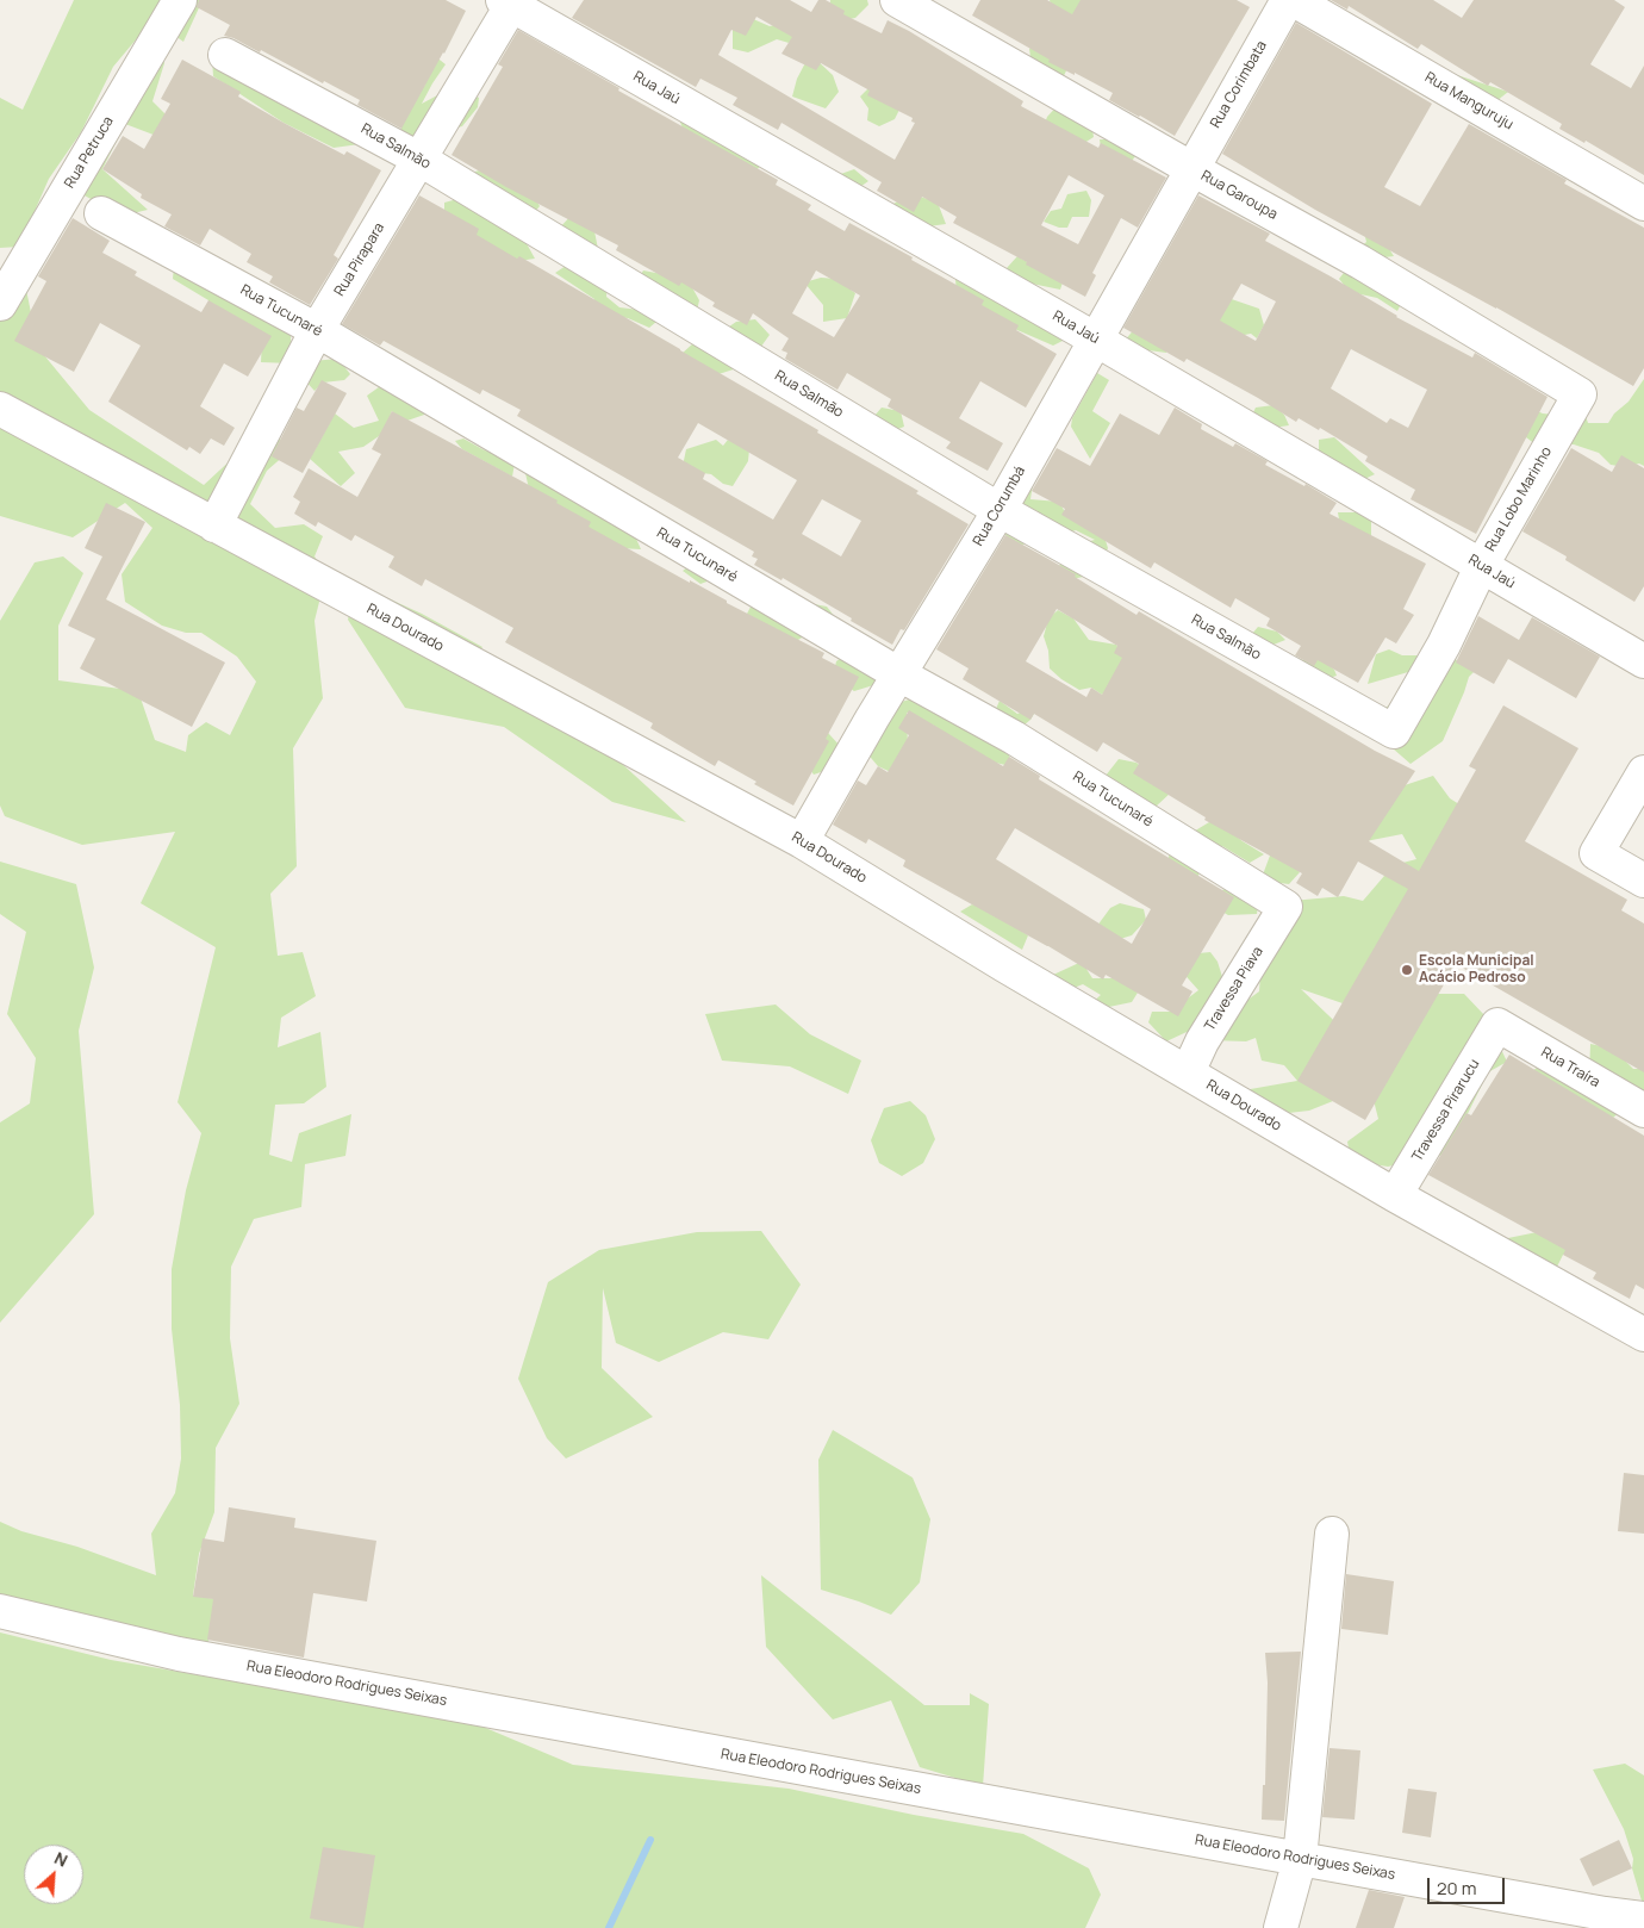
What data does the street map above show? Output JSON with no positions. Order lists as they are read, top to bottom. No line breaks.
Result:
{"streets":{"street":["Rua Corimbata","Rua Jaú","Rua Manguruju","Rua Salmão","Rua Petruca","Rua Garoupa","Rua Pirapara","Rua Tucunaré","Rua Lobo Marinho","Rua Corumbá","Rua Dourado","Travessa Piava","Rua Traíra","Travessa Pirarucu","Rua Eleodoro Rodrigues Seixas"]},"crossings":[["Rua Corimbata","Rua Garoupa"],["Rua Corimbata","Rua Corumbá"],["Rua Jaú","Rua Pirapara"],["Rua Jaú","Rua Lobo Marinho"],["Rua Jaú","Rua Corumbá"],["Rua Salmão","Rua Pirapara"],["Rua Salmão","Rua Lobo Marinho"],["Rua Salmão","Rua Corumbá"],["Rua Garoupa","Rua Lobo Marinho"],["Rua Garoupa","Rua Corumbá"],["Rua Pirapara","Rua Tucunaré"],["Rua Pirapara","Rua Dourado"],["Rua Tucunaré","Rua Corumbá"],["Rua Tucunaré","Travessa Piava"],["Rua Corumbá","Rua Dourado"],["Rua Dourado","Travessa Piava"],["Rua Dourado","Travessa Pirarucu"],["Rua Traíra","Travessa Pirarucu"]],"places":["Escola Municipal Acácio Pedroso"],"scale_bar":"20 m","north":"top right"}
